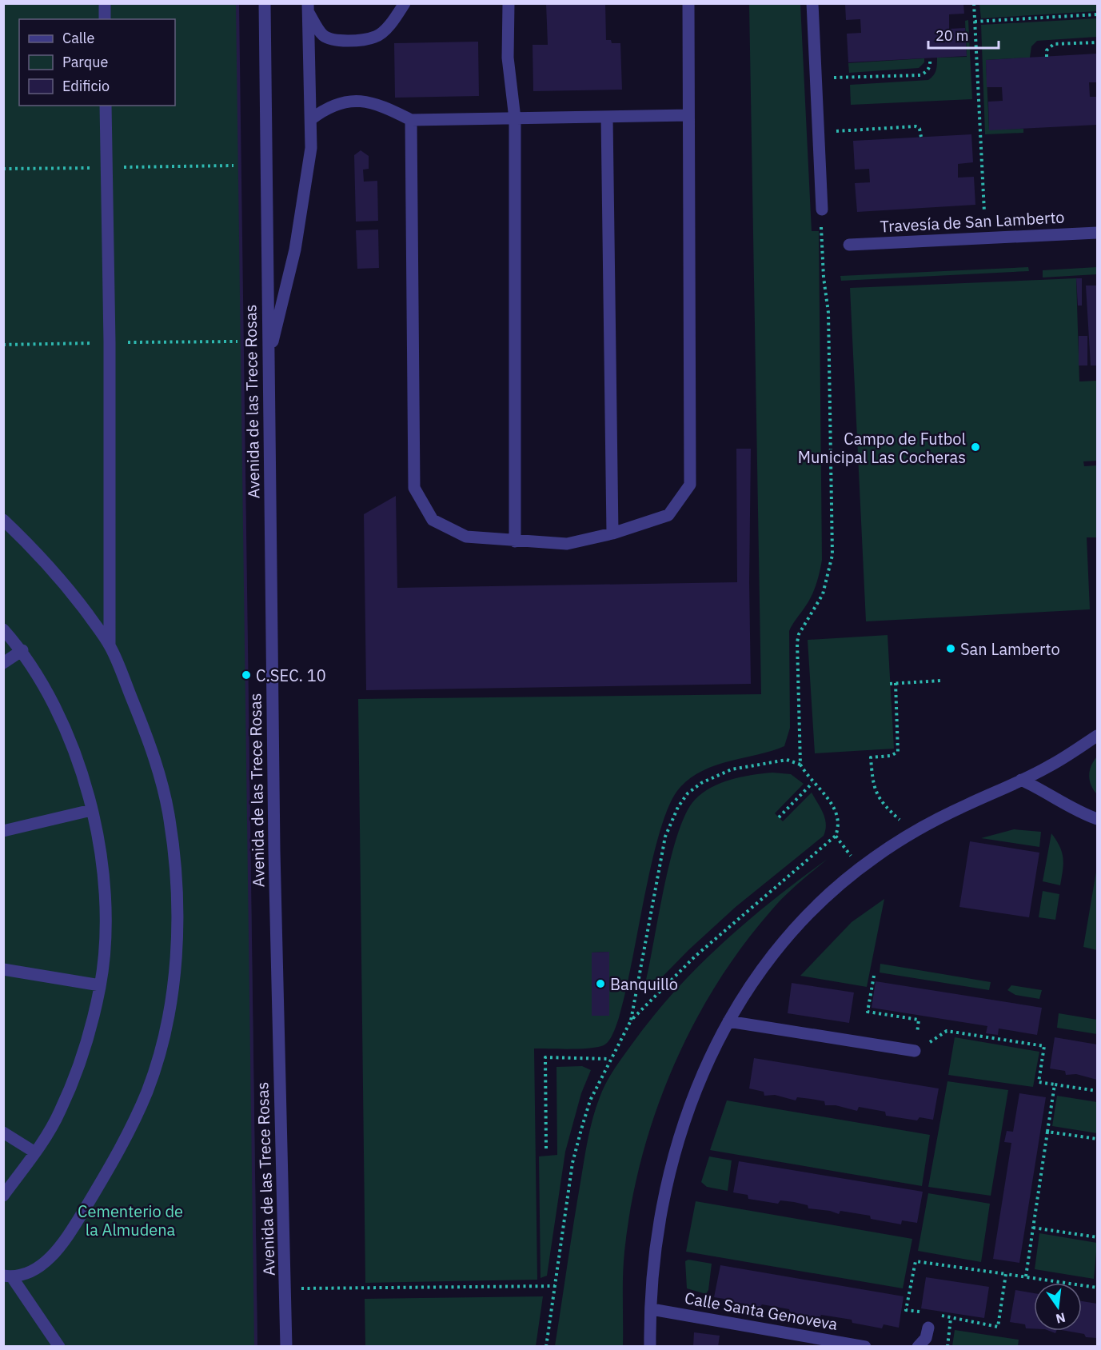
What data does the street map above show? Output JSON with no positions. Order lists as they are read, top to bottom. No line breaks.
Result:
{"streets":{"street":["Travesía de San Lamberto","Avenida de las Trece Rosas","Calle Santa Genoveva"]},"parks":["Cementerio de la Almudena"],"places":["Campo de Futbol Municipal Las Cocheras","San Lamberto","C.SEC. 10","Banquillo"],"legend":["Calle","Parque","Edificio"],"scale_bar":"20 m","north":"bottom"}
